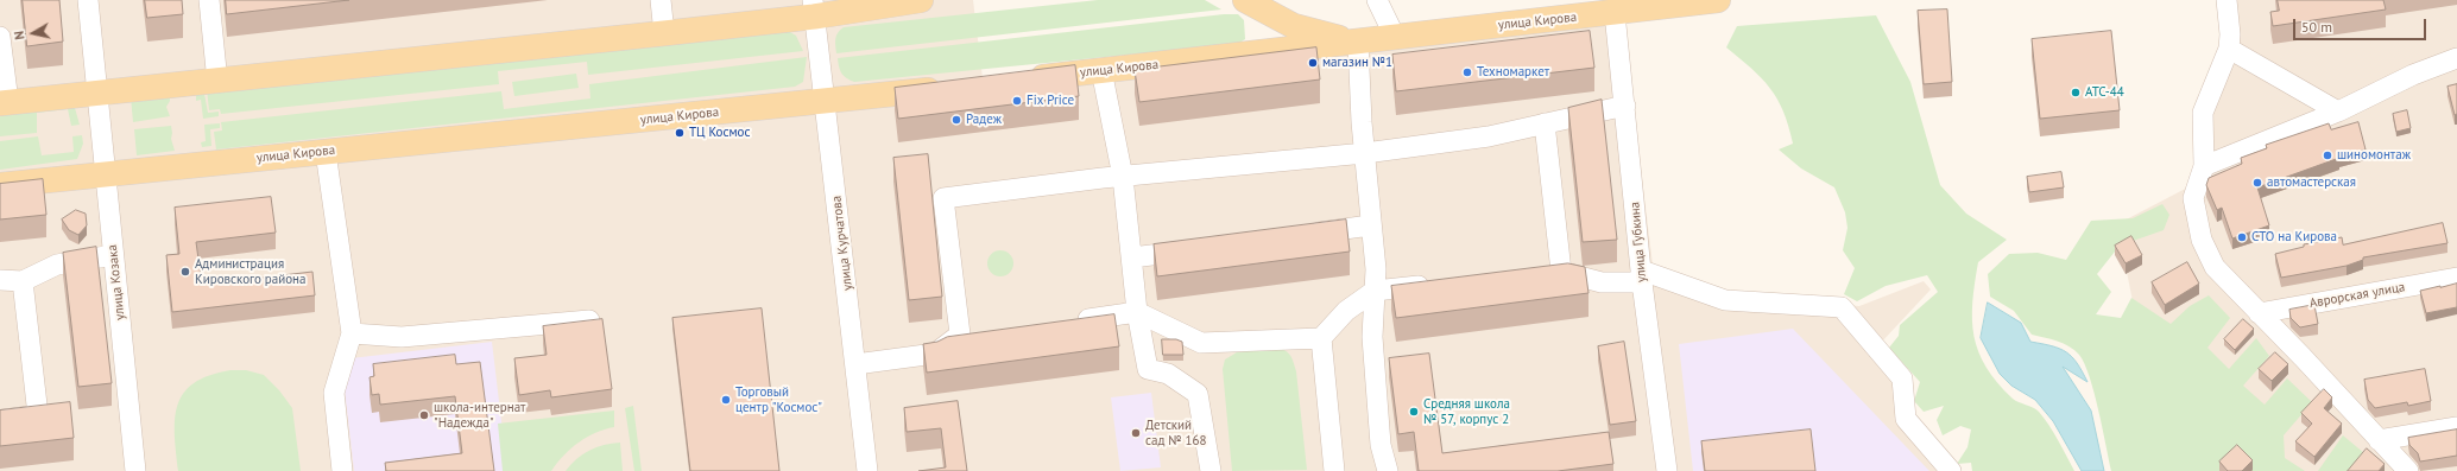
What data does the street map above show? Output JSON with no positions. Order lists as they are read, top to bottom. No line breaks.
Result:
{"streets":{"main road":["улица Кирова"],"street":["улица Губкина","улица Курчатова","улица Козака","Аврорская улица"]},"crossings":[["улица Кирова","улица Губкина"],["улица Кирова","улица Курчатова"],["улица Кирова","улица Козака"]],"places":["магазин №1","Техномаркет","АТС-44","Fix Price","Радеж","ТЦ Космос","шиномонтаж","автомастерская","СТО на Кирова","Администрация Кировского района","Торговый центр \"Космос\"","Средняя школа № 57, корпус 2","школа-интернат \"Надежда\"","Детский сад № 168"],"scale_bar":"50 m","north":"left"}
